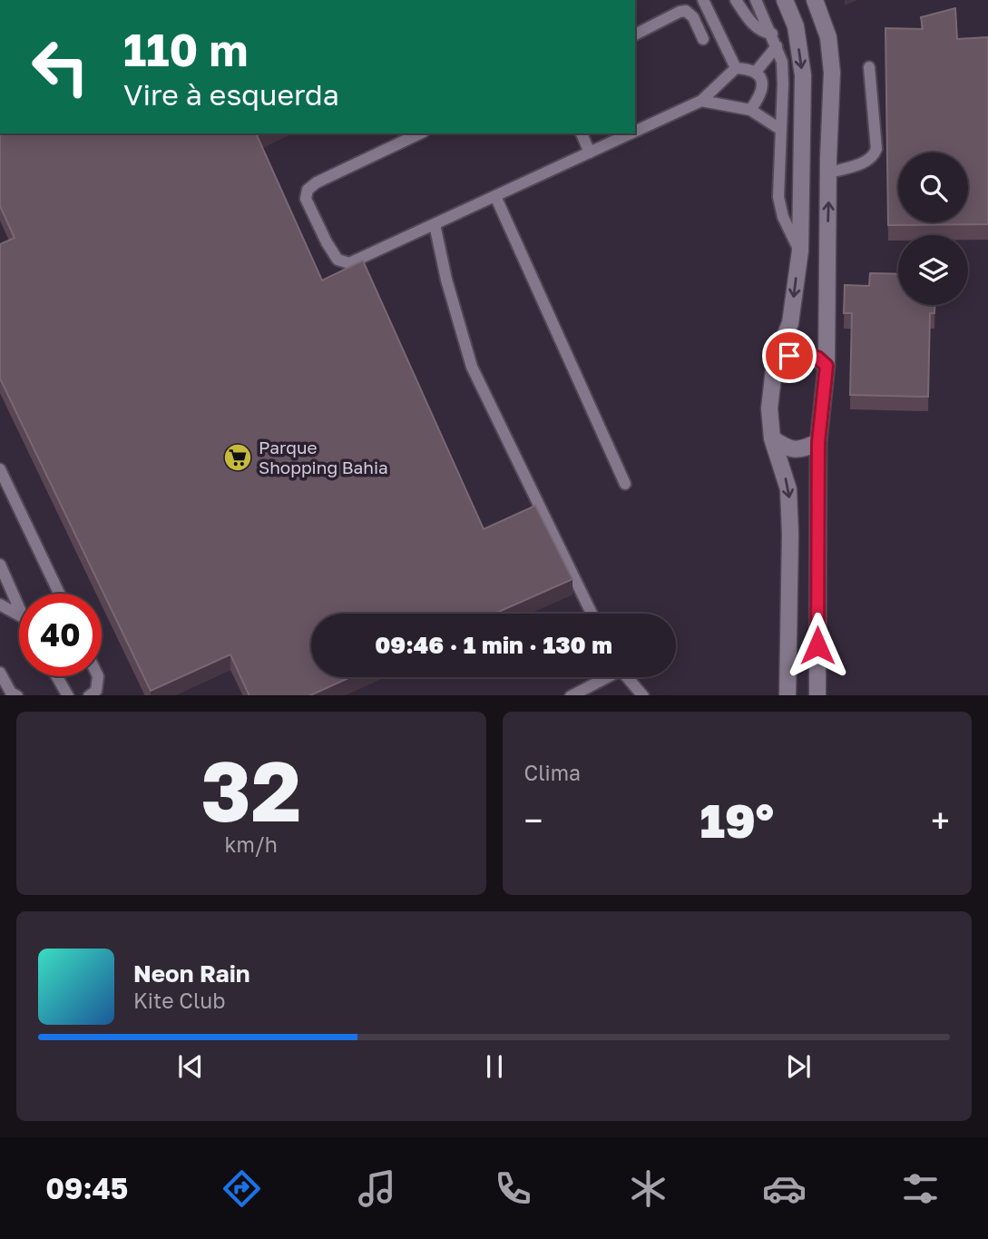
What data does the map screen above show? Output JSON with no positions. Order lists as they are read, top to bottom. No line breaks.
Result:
{"places":{"supermarket":["Parque Shopping Bahia"]},"page":{"turn":["110 m","Vire à esquerda"],"limit":"40","trip":"09:46 · 1 min · 130 m","tile":[["32","km/h"],"Clima"],"heat":["−","19°","+"],"song":["Neon Rain","Kite Club"],"tabs":"09:45"}}
